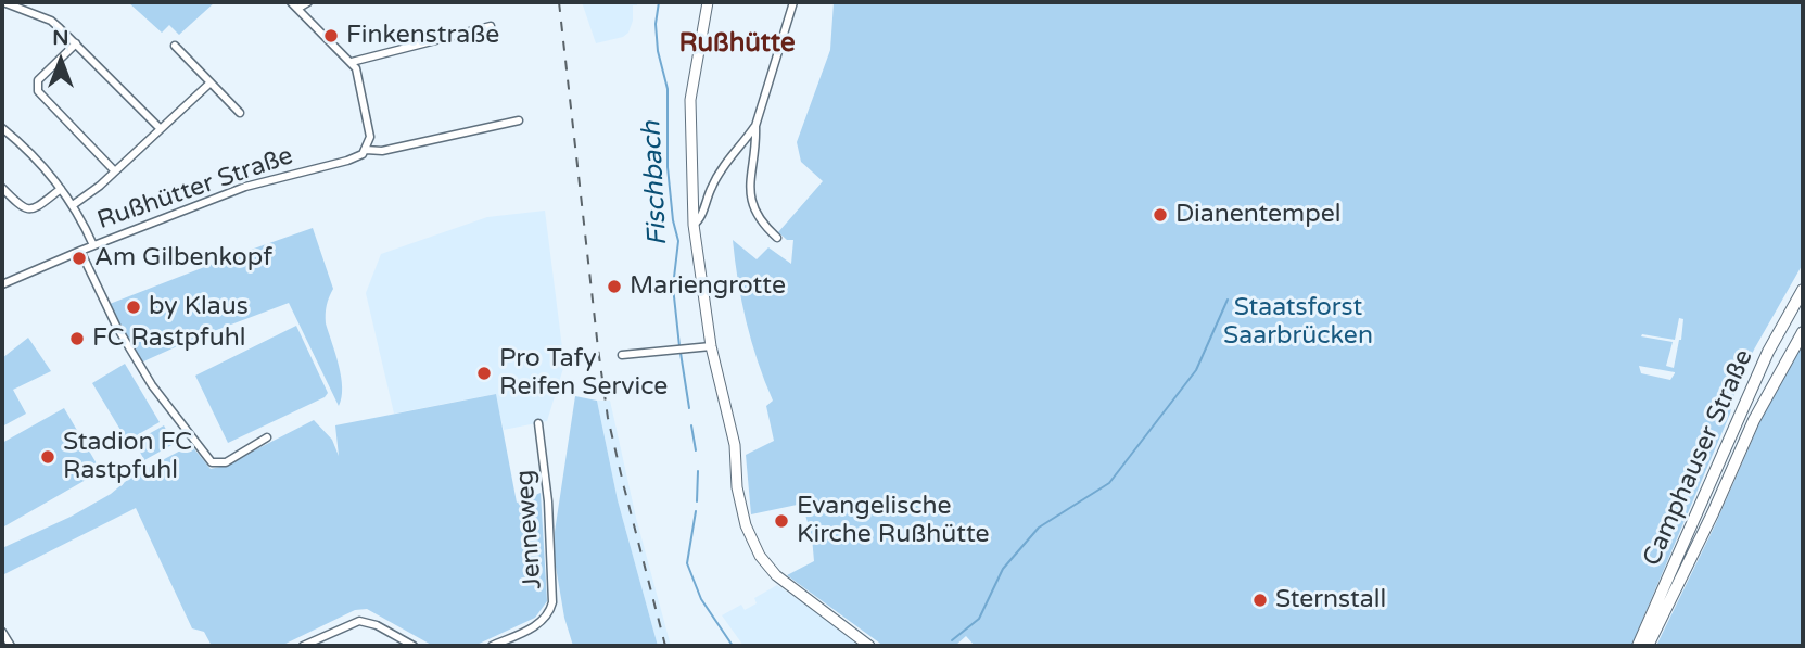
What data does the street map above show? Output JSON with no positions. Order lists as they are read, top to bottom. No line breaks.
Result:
{"streets":{"main road":["Camphauser Straße"],"street":["Rußhütter Straße","Jenneweg"]},"districts":["Rußhütte"],"water":["Fischbach"],"parks":["Staatsforst Saarbrücken"],"places":["Finkenstraße","Dianentempel","Am Gilbenkopf","Mariengrotte","by Klaus","FC Rastpfuhl","Pro Tafy Reifen Service","Stadion FC Rastpfuhl","Evangelische Kirche Rußhütte","Sternstall"],"north":"top"}
